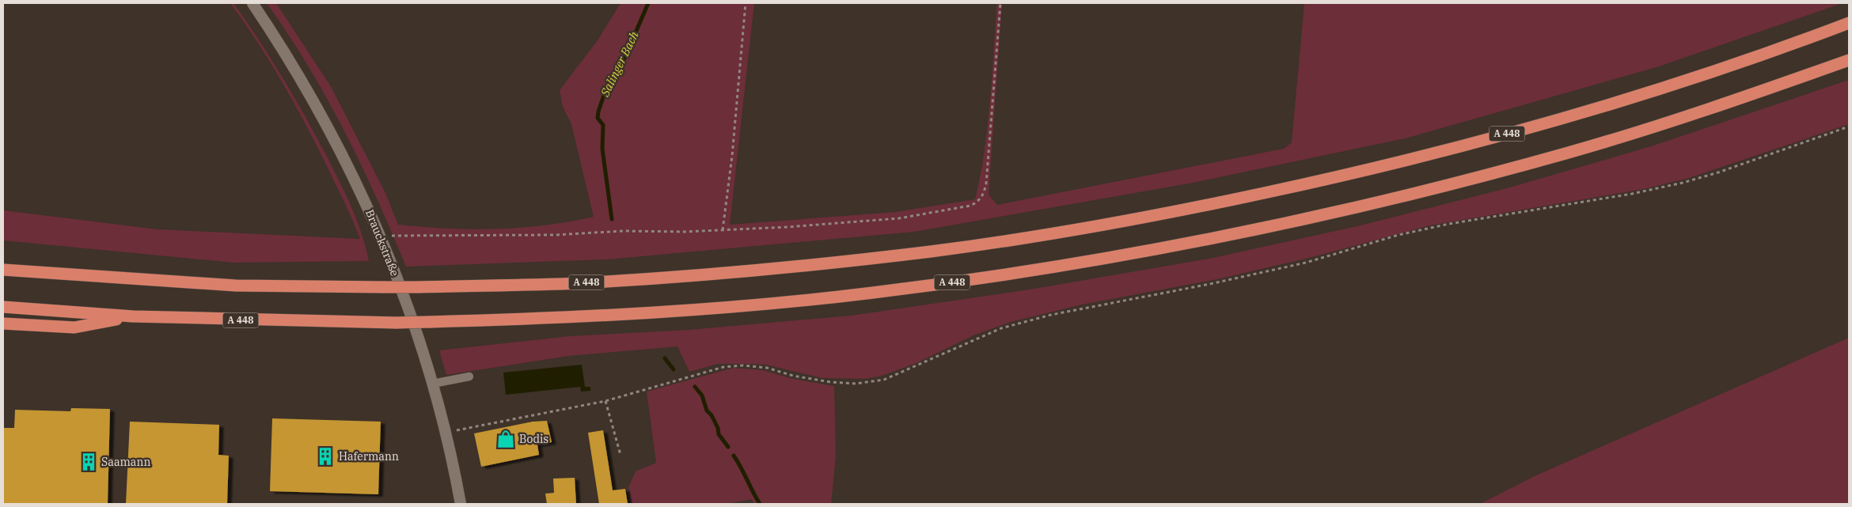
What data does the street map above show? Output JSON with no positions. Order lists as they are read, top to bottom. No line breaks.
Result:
{"streets":{"highway":["A 448"],"street":["Brauckstraße"]},"water":["Salinger Bach"],"places":{"shop":["Bodis"],"building":["Hafermann","Saamann"]}}
